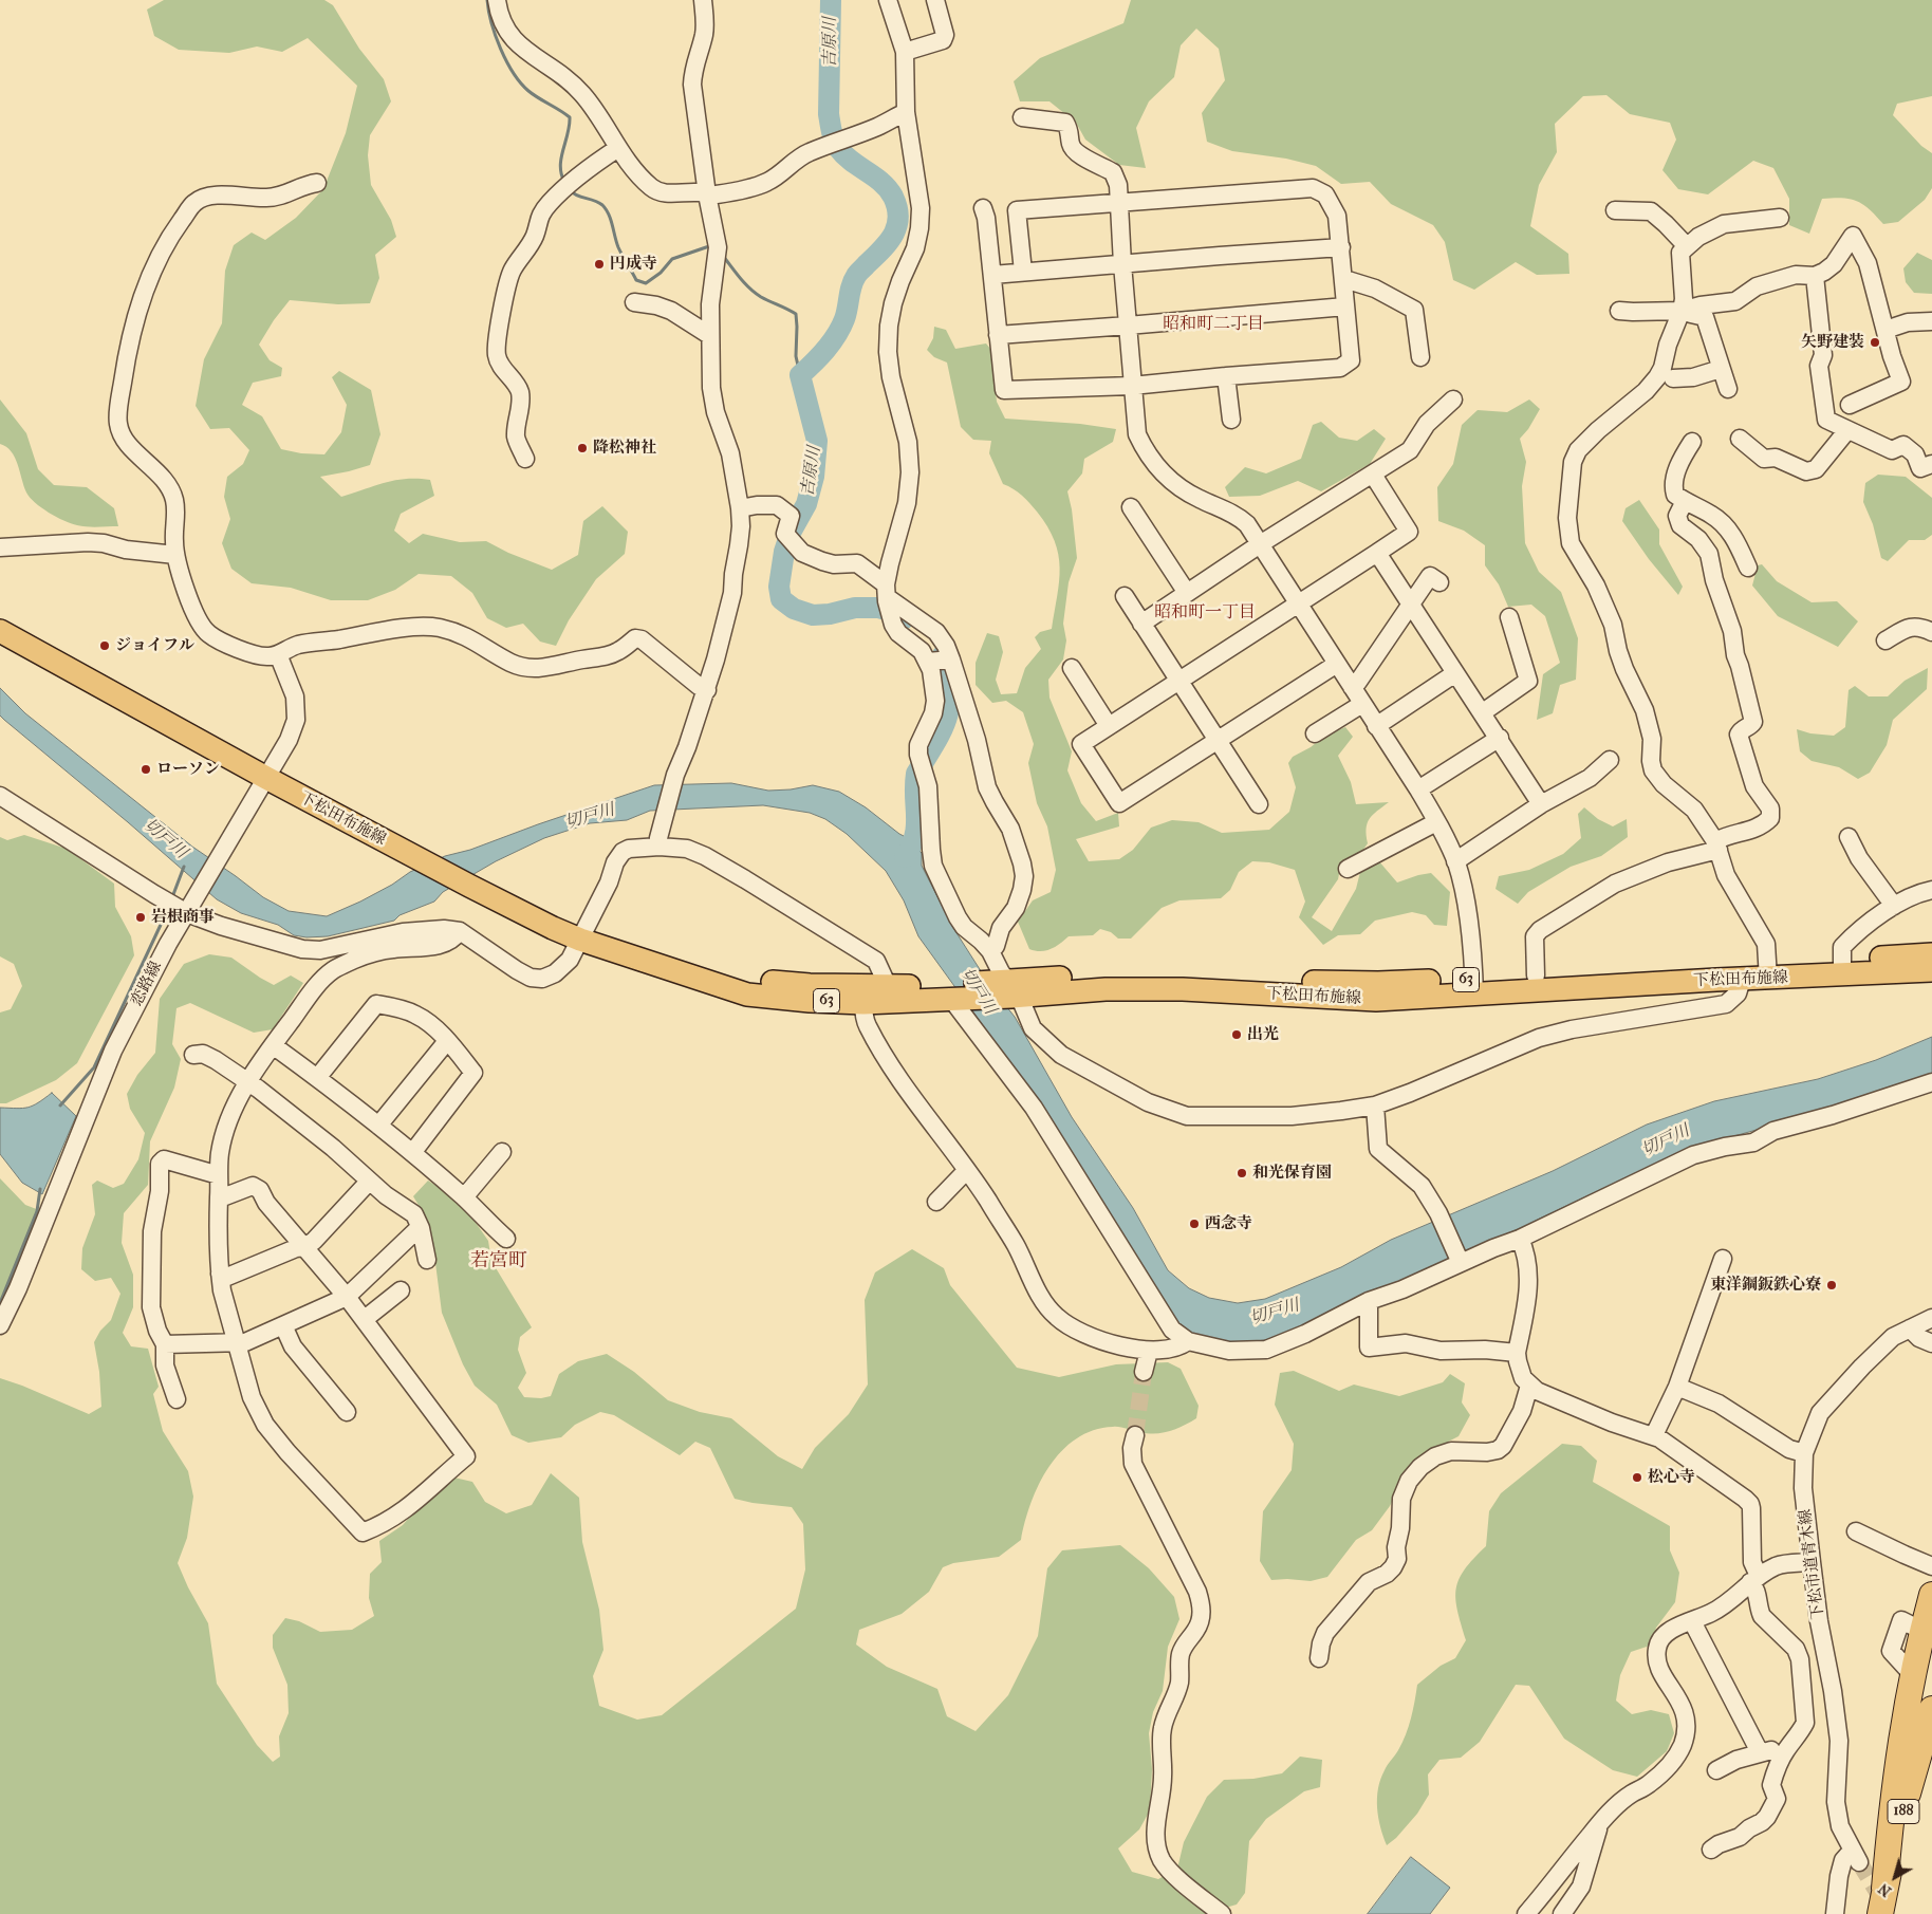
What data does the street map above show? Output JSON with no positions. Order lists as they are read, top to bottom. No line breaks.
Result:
{"streets":{"highway":["188"],"main road":["下松田布施線","63"],"street":["恋路線","下松市道青木線"]},"crossings":[["下松田布施線","恋路線"]],"districts":["昭和町二丁目","昭和町一丁目","若宮町"],"water":["吉原川","切戸川"],"places":["円成寺","矢野建装","降松神社","ジョイフル","ローソン","岩根商事","出光","和光保育園","西念寺","東洋鋼鈑鉄心寮","松心寺"],"north":"bottom left"}
